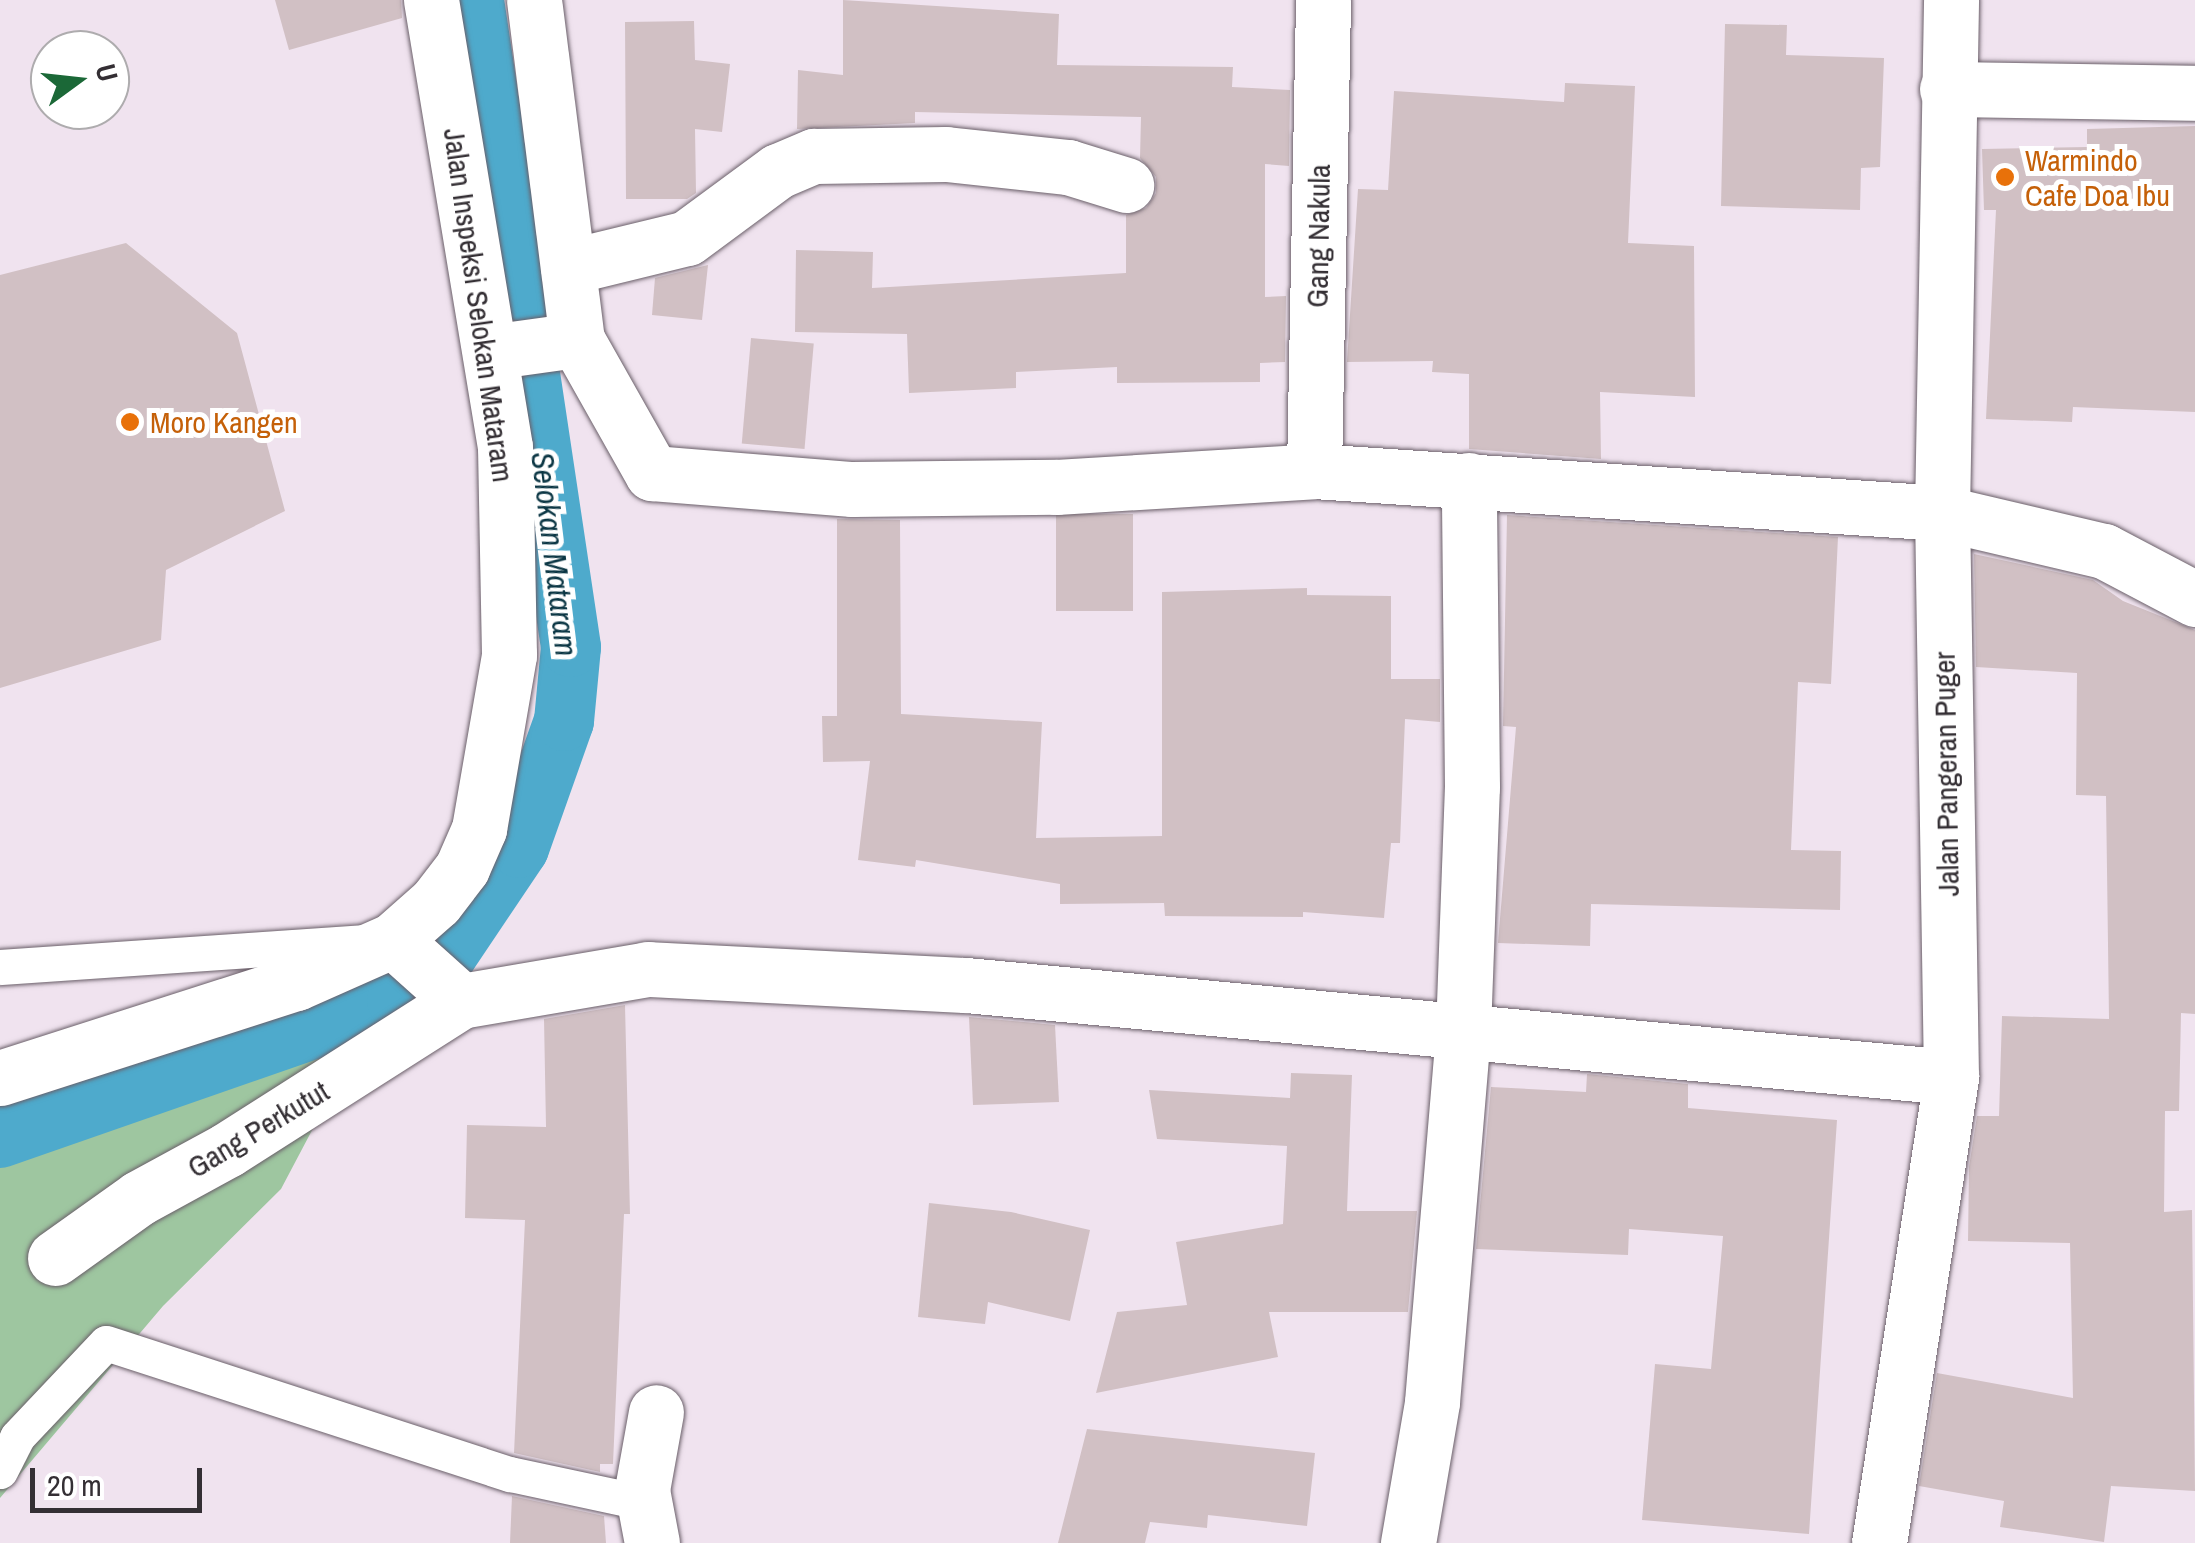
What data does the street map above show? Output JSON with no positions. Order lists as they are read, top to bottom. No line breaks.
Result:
{"streets":{"street":["Gang Nakula","Jalan Inspeksi Selokan Mataram","Jalan Pangeran Puger","Gang Perkutut"]},"crossings":[["Jalan Inspeksi Selokan Mataram","Gang Perkutut"]],"water":["Selokan Mataram"],"places":["Warmindo Cafe Doa Ibu","Moro Kangen"],"scale_bar":"20 m","north":"right"}
